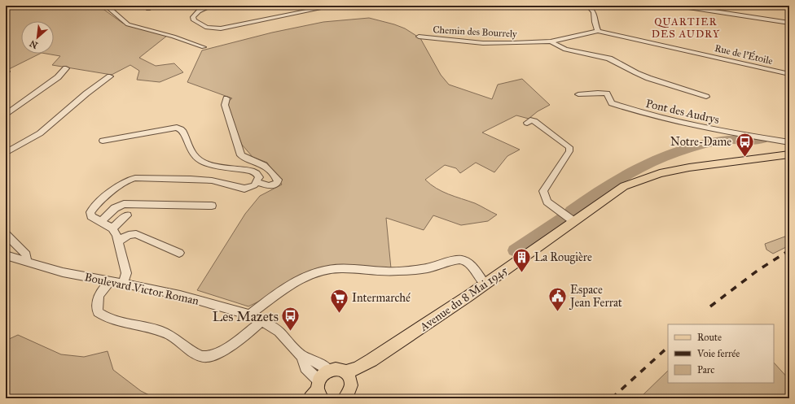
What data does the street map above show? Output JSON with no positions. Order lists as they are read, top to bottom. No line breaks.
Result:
{"streets":{"main road":["Avenue du 8 Mai 1945"],"street":["Chemin des Bourrely","Rue de l'Étoile","Pont des Audrys","Boulevard Victor Roman"]},"crossings":[["Chemin des Bourrely","Rue de l'Étoile"]],"districts":["QUARTIER DES AUDRY"],"places":{"bus stop":["Notre-Dame","Les Mazets"],"building":["La Rougière"],"public building":["Espace Jean Ferrat"],"supermarket":["Intermarché"]},"legend":["Route","Voie ferrée","Parc"],"north":"bottom left"}
